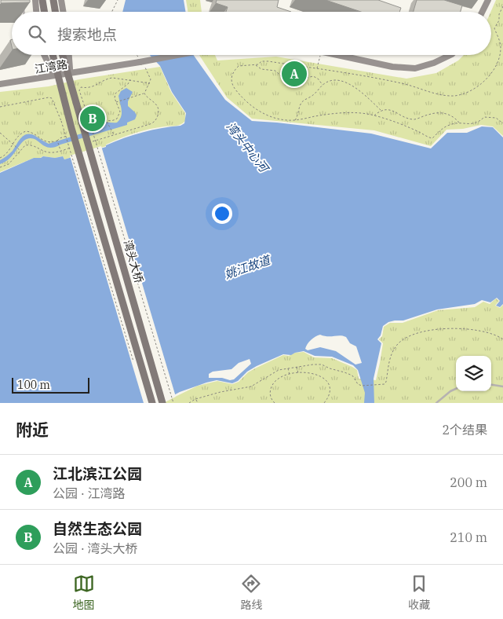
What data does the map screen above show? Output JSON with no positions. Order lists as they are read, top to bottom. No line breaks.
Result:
{"streets":{"main road":["湾头大桥"],"street":["江湾路"]},"water":["湾头中心河","姚江故道"],"scale_bar":"100 m","page":{"search":"搜索地点","pins":["A","B"],"scale":"100 m","heading":["附近","2个结果"],"list":[{"mark":"A","name":"江北滨江公园","note":"公园 · 江湾路","value":"200 m"},{"mark":"B","name":"自然生态公园","note":"公园 · 湾头大桥","value":"210 m"}],"nav":["地图","路线","收藏"]}}
